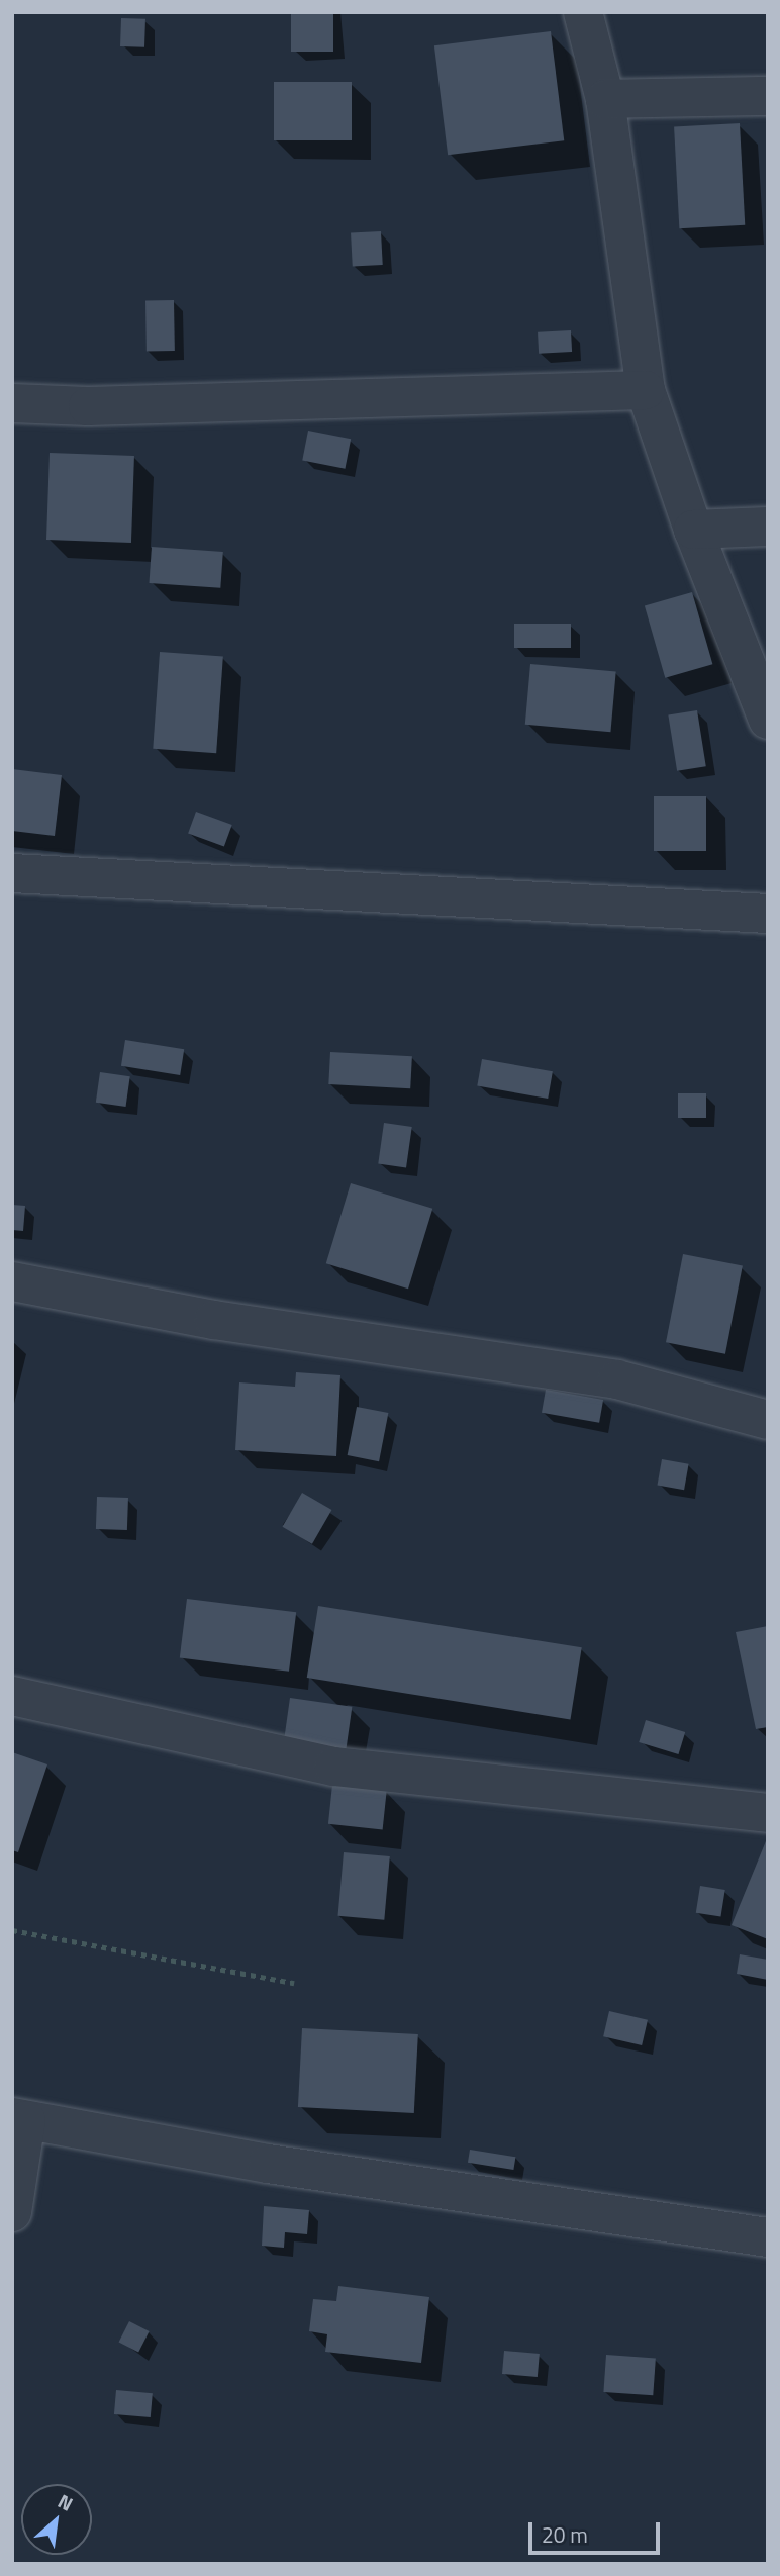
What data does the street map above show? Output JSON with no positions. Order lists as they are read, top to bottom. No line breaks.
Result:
{"scale_bar":"20 m","north":"top right"}
